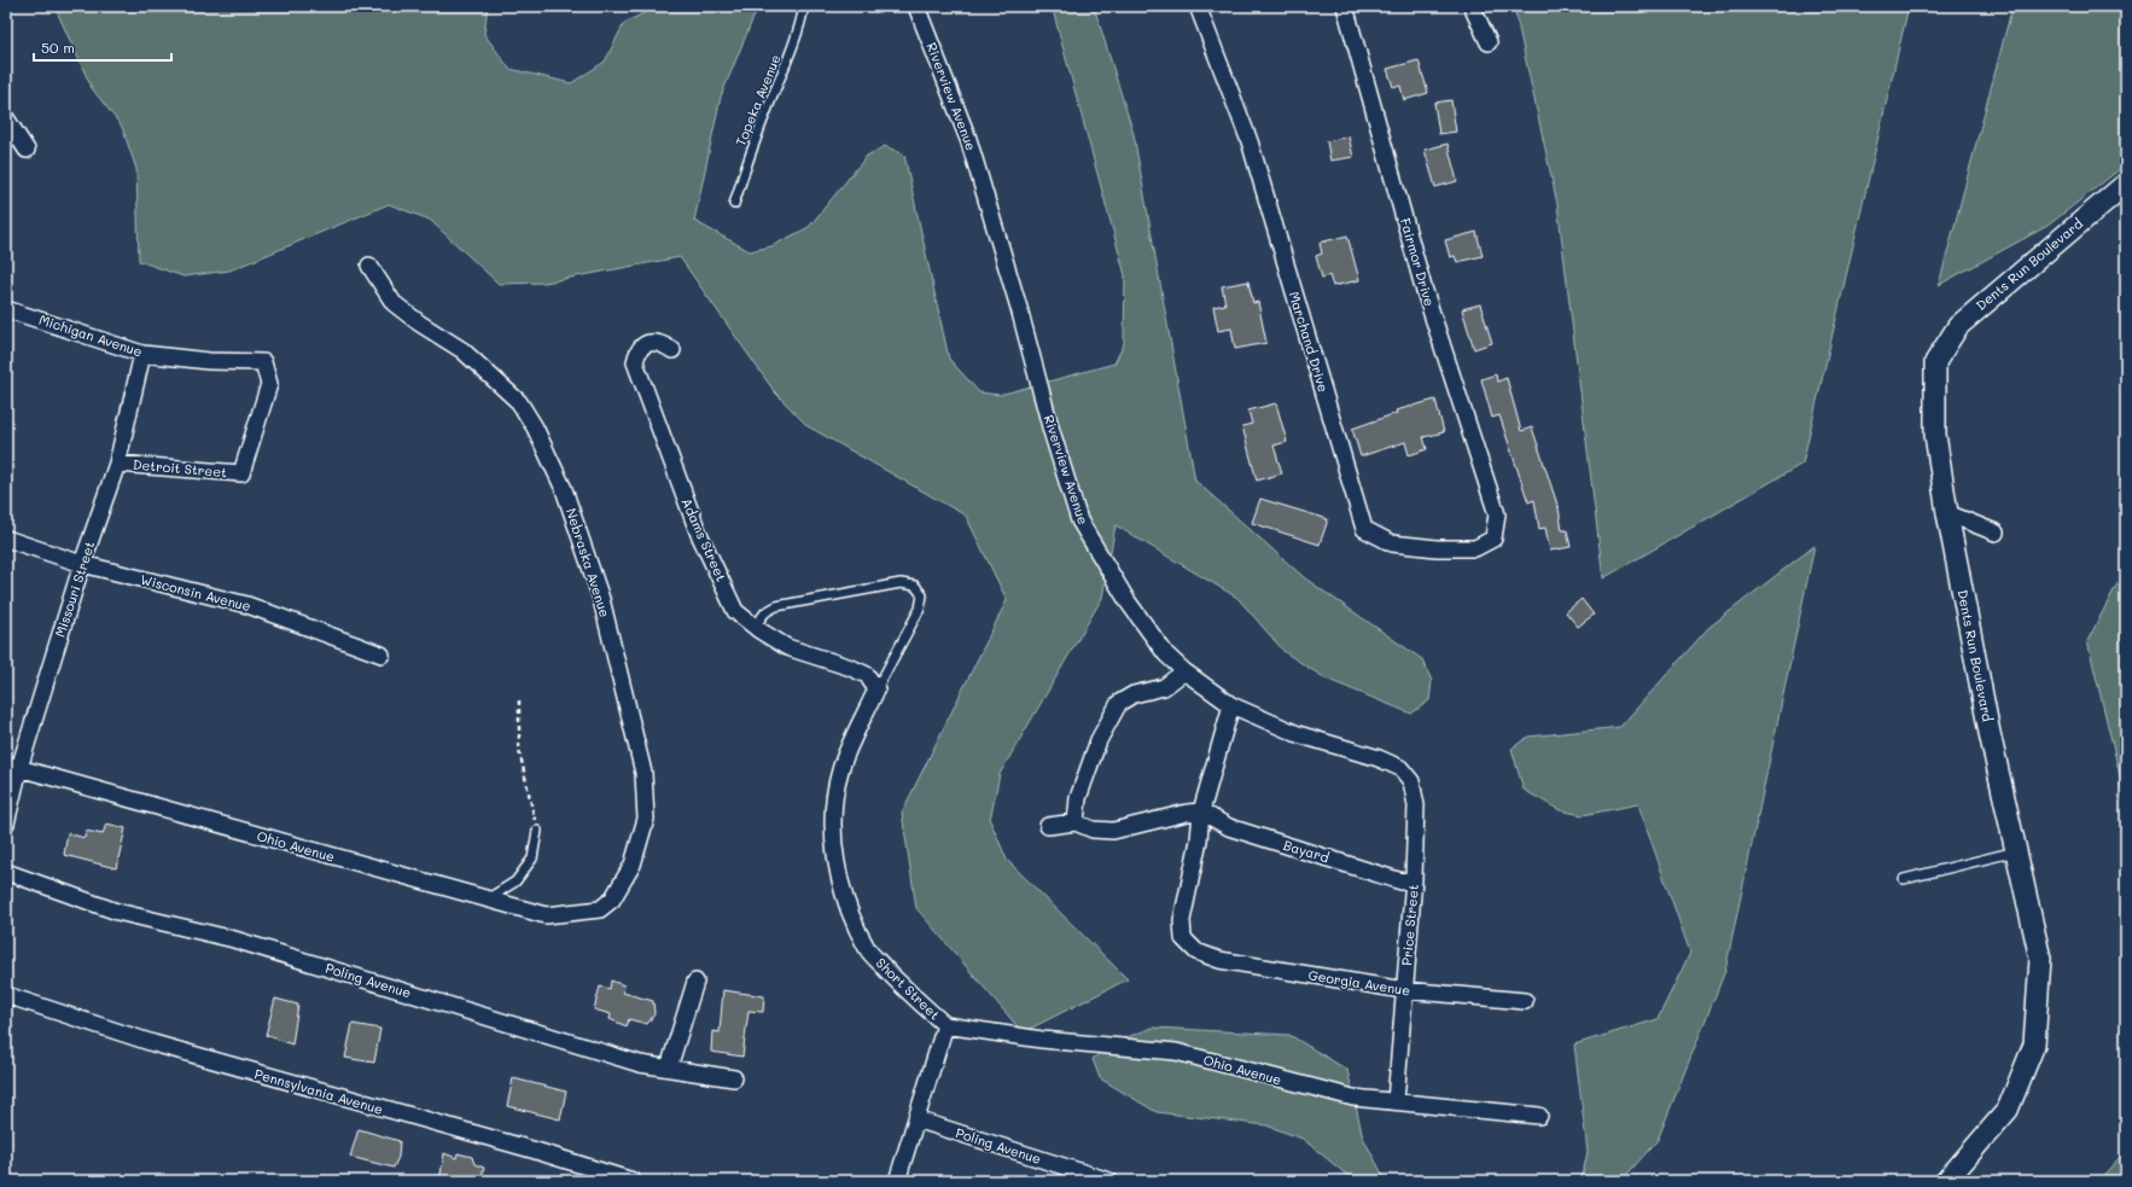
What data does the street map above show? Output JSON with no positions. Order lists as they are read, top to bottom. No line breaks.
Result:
{"streets":{"street":["Riverview Avenue","Fairmor Drive","Dents Run Boulevard","Michigan Avenue","Marchand Drive","Detroit Street","Adams Street","Nebraska Avenue","Missouri Street","Wisconsin Avenue","Ohio Avenue","Bayard","Price Street","Poling Avenue","Georgia Avenue","Short Street","Pennsylvania Avenue"],"lane":["Topeka Avenue"]},"crossings":[["Riverview Avenue","Price Street"],["Fairmor Drive","Marchand Drive"],["Michigan Avenue","Detroit Street"],["Michigan Avenue","Missouri Street"],["Detroit Street","Missouri Street"],["Adams Street","Short Street"],["Nebraska Avenue","Ohio Avenue"],["Missouri Street","Wisconsin Avenue"],["Missouri Street","Ohio Avenue"],["Ohio Avenue","Price Street"],["Ohio Avenue","Short Street"],["Bayard","Price Street"],["Bayard","Georgia Avenue"],["Price Street","Georgia Avenue"],["Poling Avenue","Short Street"]],"scale_bar":"50 m"}
